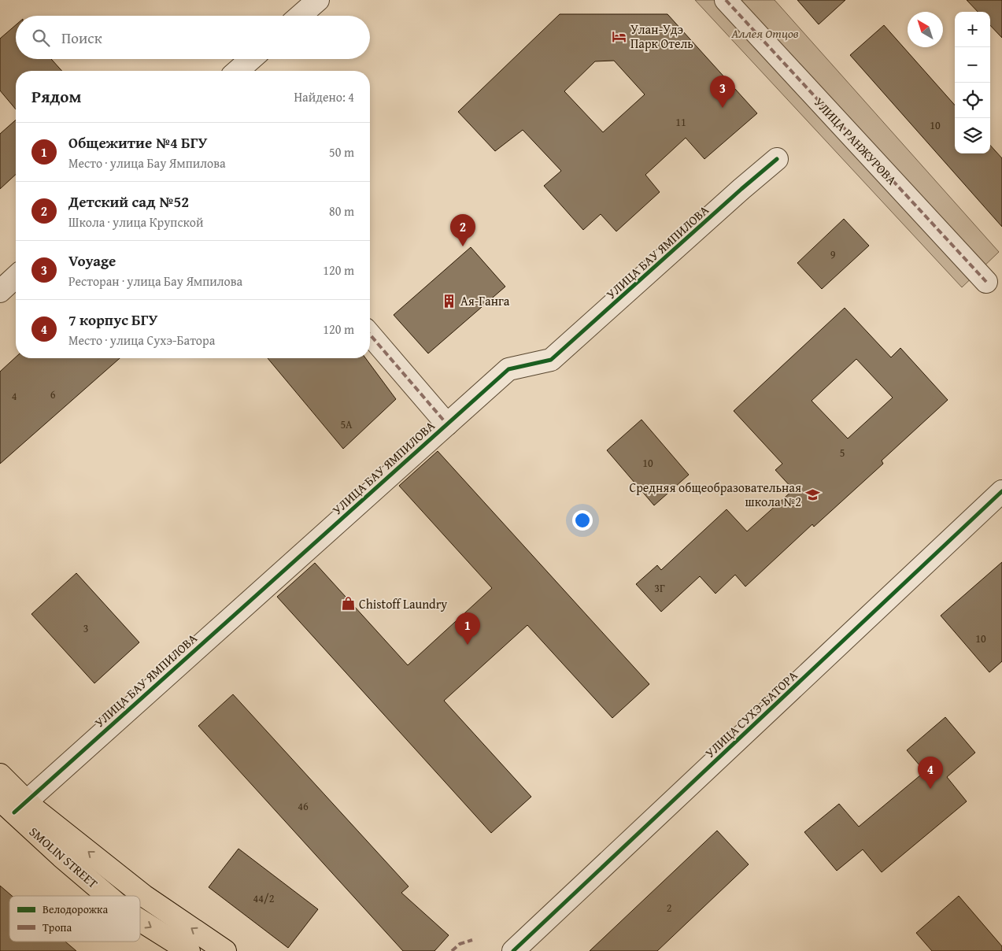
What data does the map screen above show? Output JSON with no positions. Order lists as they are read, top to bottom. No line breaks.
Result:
{"streets":{"main road":["SMOLIN STREET"],"street":["УЛИЦА РАНЖУРОВА","УЛИЦА БАУ ЯМПИЛОВА","УЛИЦА СУХЭ-БАТОРА"]},"crossings":[["УЛИЦА БАУ ЯМПИЛОВА","SMOLIN STREET"]],"parks":["Аллея Отцов"],"places":{"hotel":["Улан-Удэ Парк Отель"],"building":["Ая-Ганга"],"school or university":["Средняя общеобразовательная школа №2"],"shop":["Chistoff Laundry"]},"house_numbers":["11","10","9","6","4","5А","5","10","3Г","3","10","46","44/2","2"],"legend":["Велодорожка","Тропа"],"north":"top left","page":{"map_buttons":["+","−"],"search":"Поиск","heading":["Рядом","Найдено: 4"],"pins":["3","2","1","4"],"list":[{"mark":"1","name":"Общежитие №4 БГУ","note":"Место · улица Бау Ямпилова","value":"50 m"},{"mark":"2","name":"Детский сад №52","note":"Школа · улица Крупской","value":"80 m"},{"mark":"3","name":"Voyage","note":"Ресторан · улица Бау Ямпилова","value":"120 m"},{"mark":"4","name":"7 корпус БГУ","note":"Место · улица Сухэ-Батора","value":"120 m"}]}}
